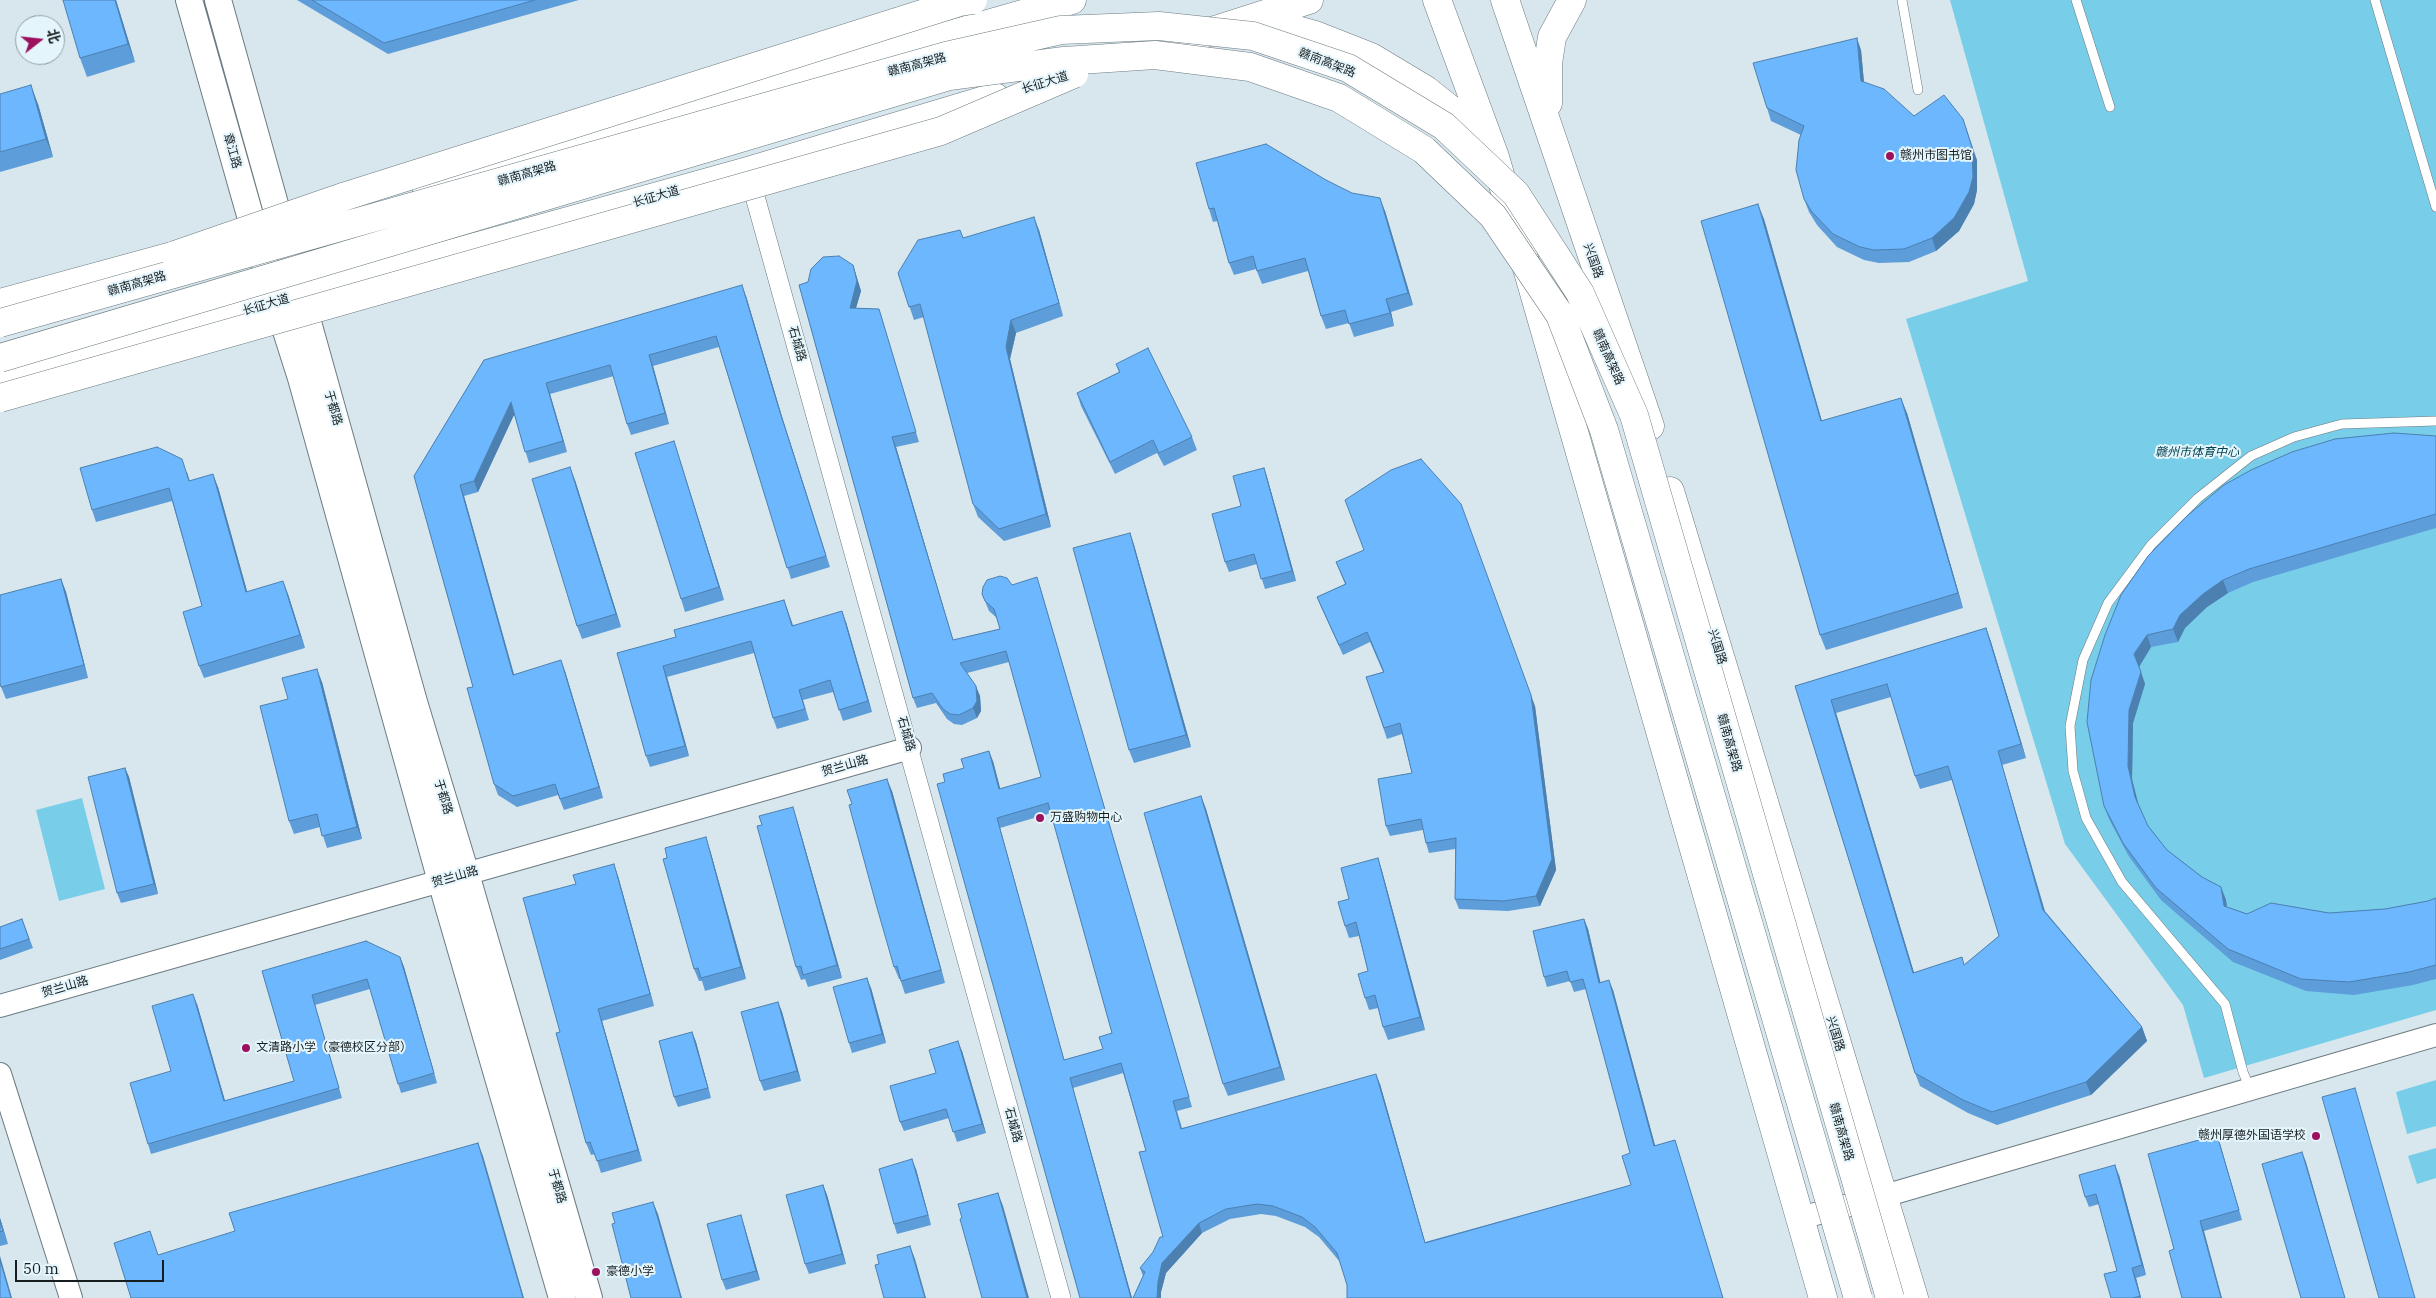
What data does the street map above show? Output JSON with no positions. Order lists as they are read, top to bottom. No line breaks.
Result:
{"streets":{"main road":["赣南高架路","长征大道","章江路","兴国路","于都路"],"street":["石城路","贺兰山路"]},"crossings":[["长征大道","章江路"],["长征大道","石城路"],["长征大道","于都路"],["章江路","于都路"],["石城路","贺兰山路"],["于都路","贺兰山路"]],"parks":["赣州市体育中心"],"places":["赣州市图书馆","万盛购物中心","文清路小学（豪德校区分部）","赣州厚德外国语学校","豪德小学"],"scale_bar":"50 m","north":"right"}
